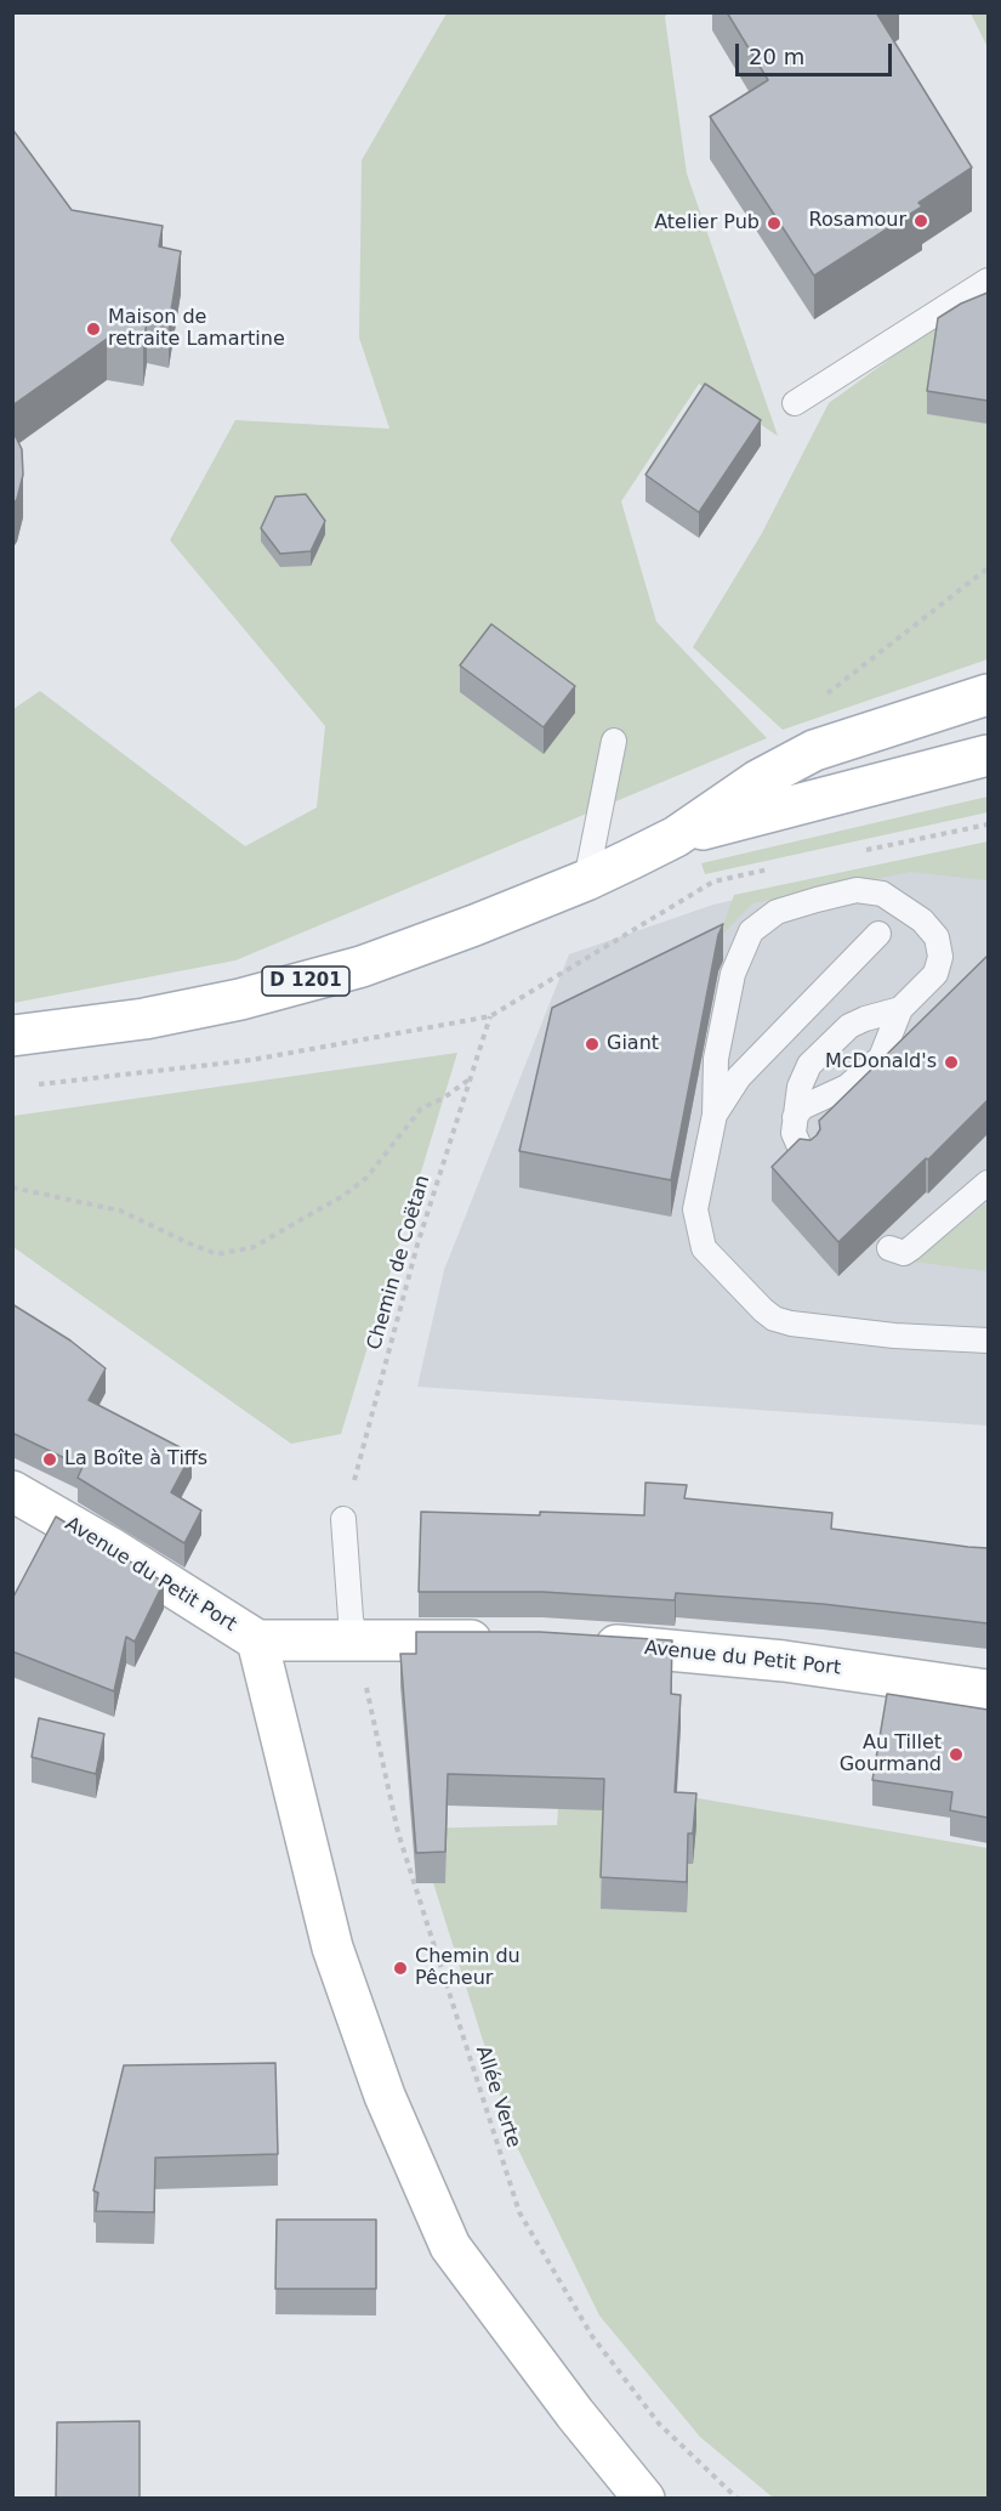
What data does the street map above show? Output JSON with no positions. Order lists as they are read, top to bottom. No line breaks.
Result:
{"streets":{"street":["D 1201","Avenue du Petit Port"],"path":["Chemin de Coëtan","Allée Verte"]},"crossings":[["Avenue du Petit Port","Allée Verte"]],"places":["Rosamour","Atelier Pub","Maison de retraite Lamartine","Giant","McDonald's","La Boîte à Tiffs","Au Tillet Gourmand","Chemin du Pêcheur"],"scale_bar":"20 m"}
